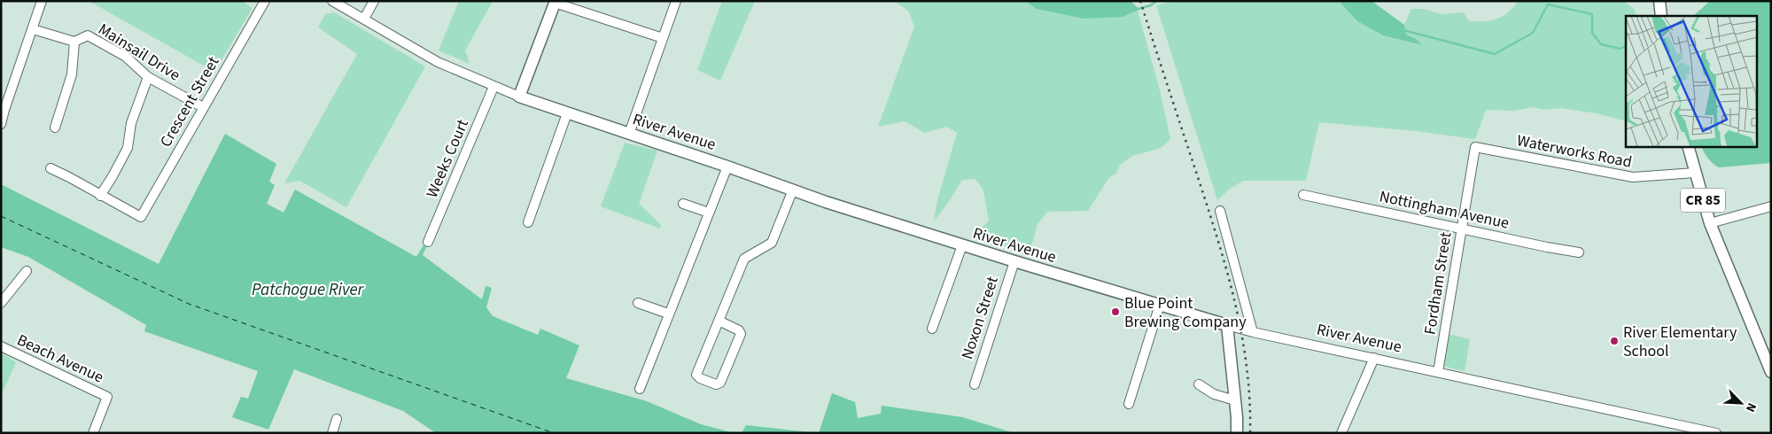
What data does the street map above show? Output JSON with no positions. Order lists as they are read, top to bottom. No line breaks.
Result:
{"streets":{"main road":["River Avenue","CR 85"],"street":["Mainsail Drive","Crescent Street","Waterworks Road","Weeks Court","Nottingham Avenue","Fordham Street","Noxon Street","Beach Avenue"]},"crossings":[["Mainsail Drive","Crescent Street"],["River Avenue","Weeks Court"],["River Avenue","Fordham Street"],["River Avenue","Noxon Street"],["Waterworks Road","CR 85"],["Waterworks Road","Fordham Street"],["Nottingham Avenue","Fordham Street"]],"water":["Patchogue River"],"places":["Blue Point Brewing Company","River Elementary School"],"north":"bottom right"}
